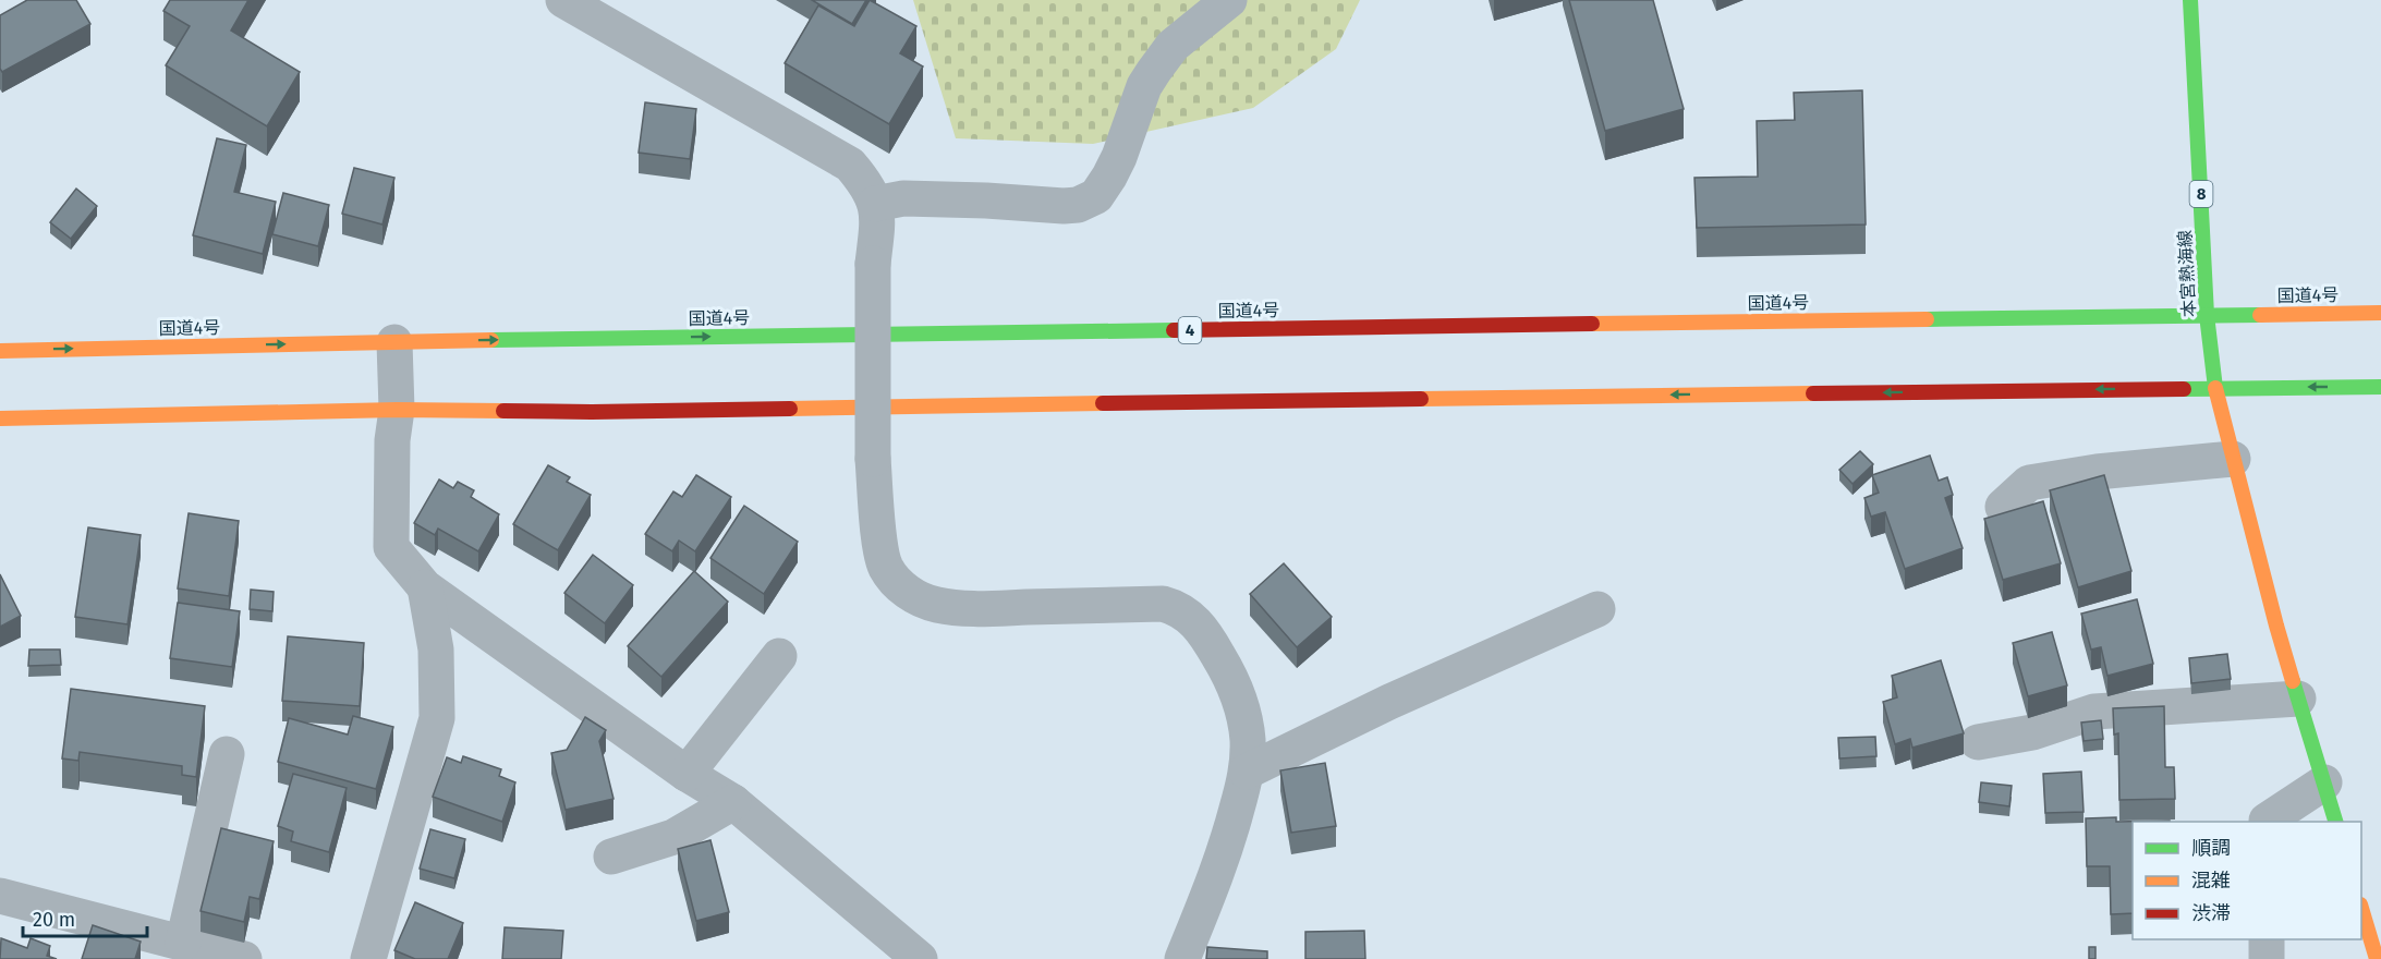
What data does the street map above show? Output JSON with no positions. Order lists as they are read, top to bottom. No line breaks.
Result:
{"streets":{"main road":["8","本宮熱海線","国道4号","4"]},"crossings":[["本宮熱海線","国道4号"]],"legend":["順調","混雑","渋滞"],"scale_bar":"20 m"}
